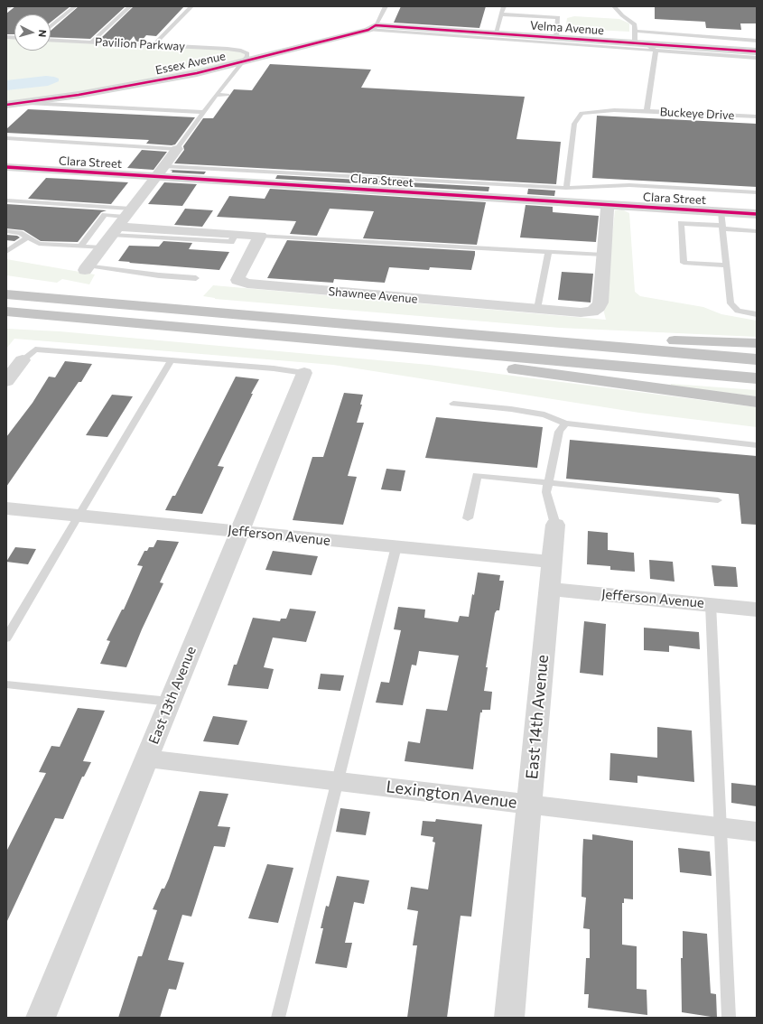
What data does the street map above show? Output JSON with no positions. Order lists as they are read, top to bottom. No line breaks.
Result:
{"streets":{"street":["Velma Avenue","Essex Avenue","Clara Street","Shawnee Avenue","Jefferson Avenue","East 13th Avenue","East 14th Avenue","Lexington Avenue"],"lane":["Pavilion Parkway","Buckeye Drive"]},"crossings":[["Velma Avenue","Essex Avenue"],["Pavilion Parkway","Essex Avenue"],["Clara Street","Shawnee Avenue"],["Jefferson Avenue","East 13th Avenue"],["Jefferson Avenue","East 14th Avenue"],["East 13th Avenue","Lexington Avenue"],["East 14th Avenue","Lexington Avenue"]],"north":"right"}
